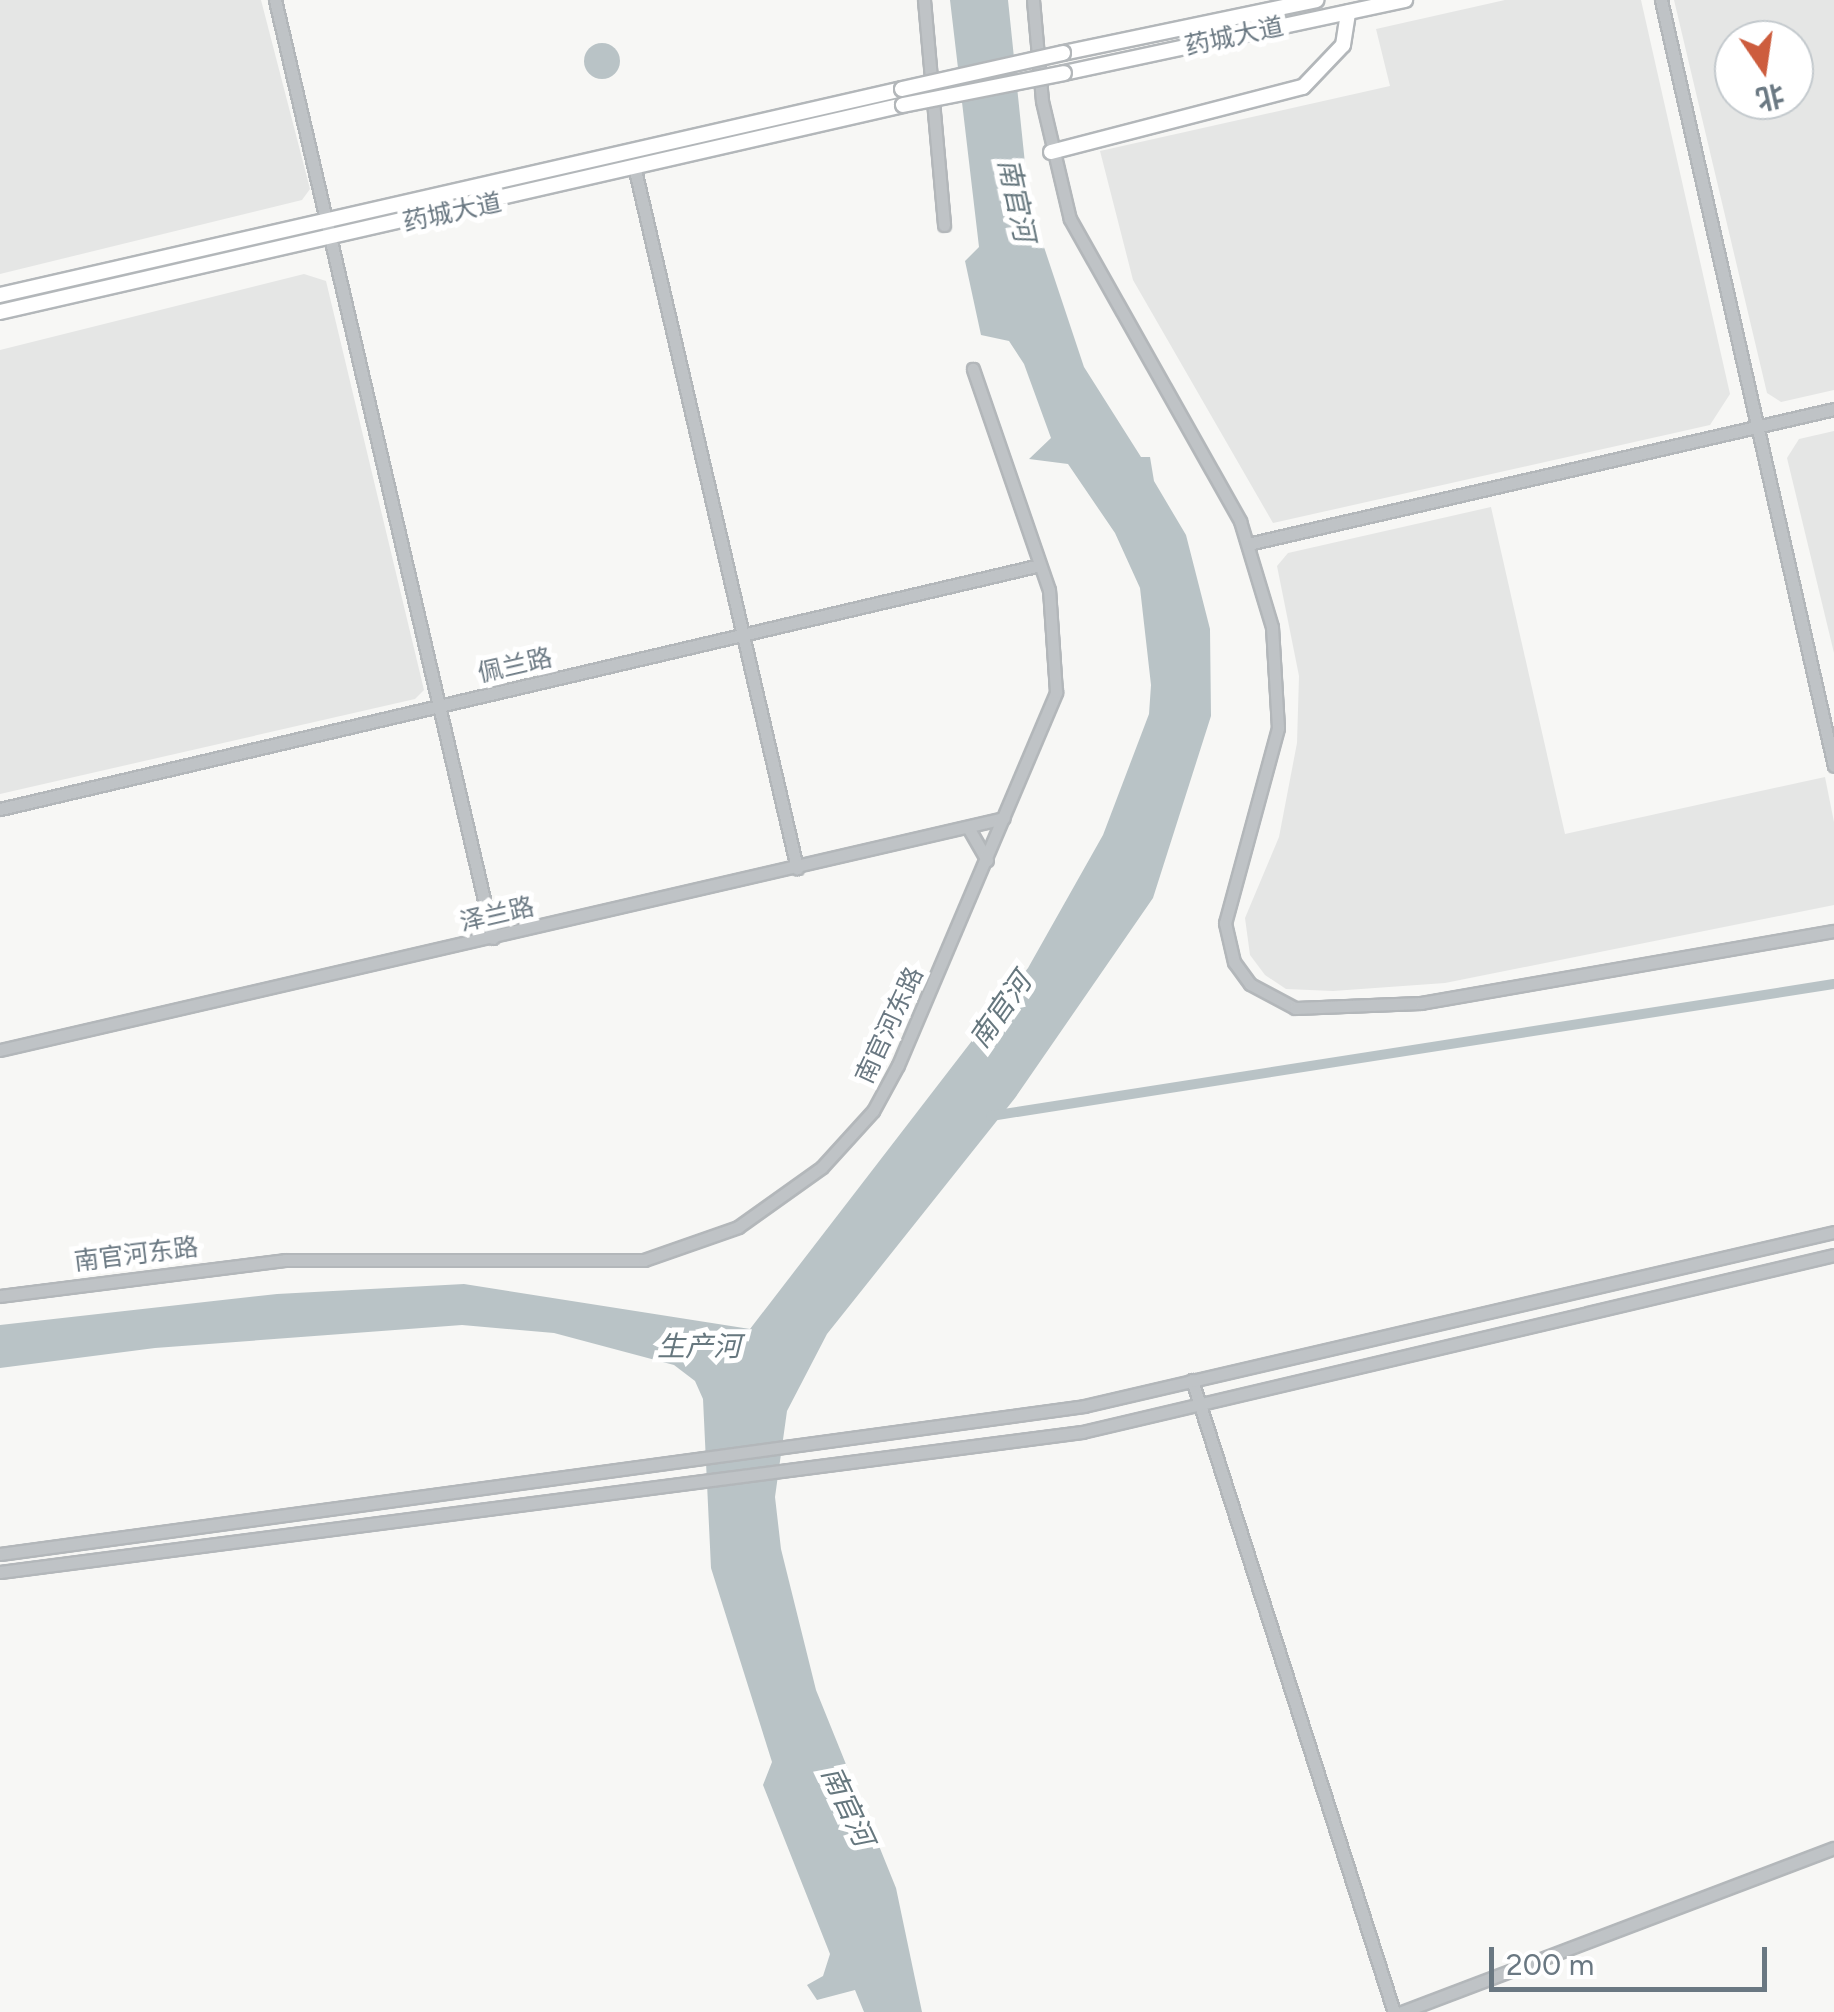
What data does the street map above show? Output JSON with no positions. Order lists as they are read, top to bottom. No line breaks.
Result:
{"streets":{"main road":["药城大道"],"street":["佩兰路","泽兰路","南官河东路"]},"crossings":[["佩兰路","南官河东路"],["泽兰路","南官河东路"]],"water":["南官河","生产河"],"scale_bar":"200 m","north":"bottom"}
